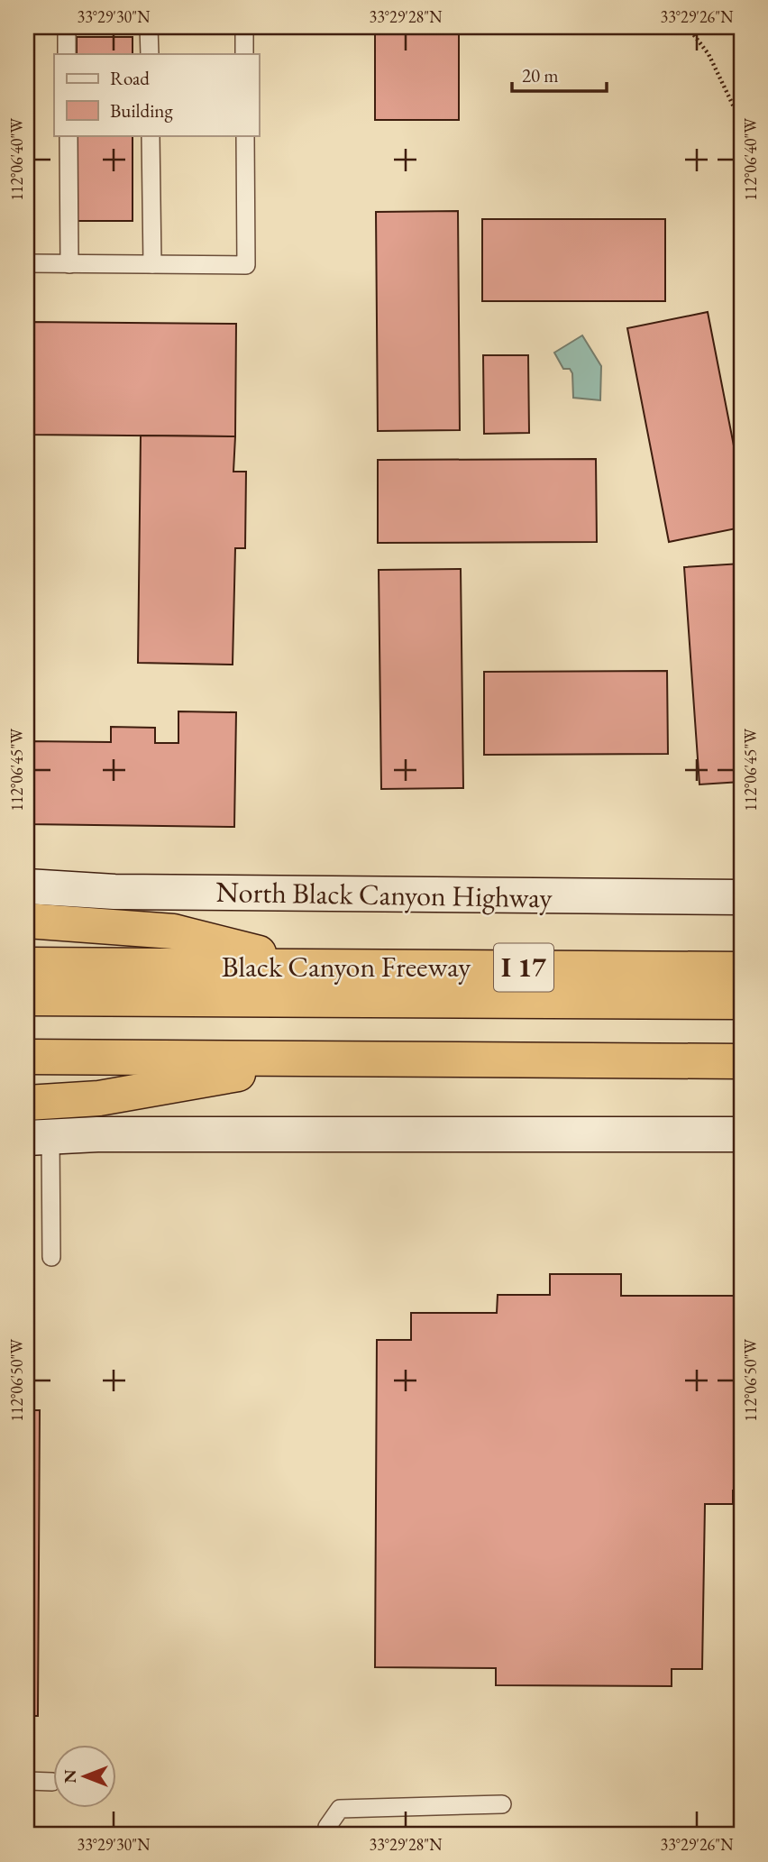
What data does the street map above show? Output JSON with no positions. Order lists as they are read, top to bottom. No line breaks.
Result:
{"streets":{"highway":["Black Canyon Freeway","I 17"],"main road":["North Black Canyon Highway"]},"legend":["Road","Building"],"scale_bar":"20 m","north":"left","coordinates":["33°29'30\"N","33°29'28\"N","33°29'26\"N","112°06'40\"W","112°06'45\"W","112°06'50\"W"]}
